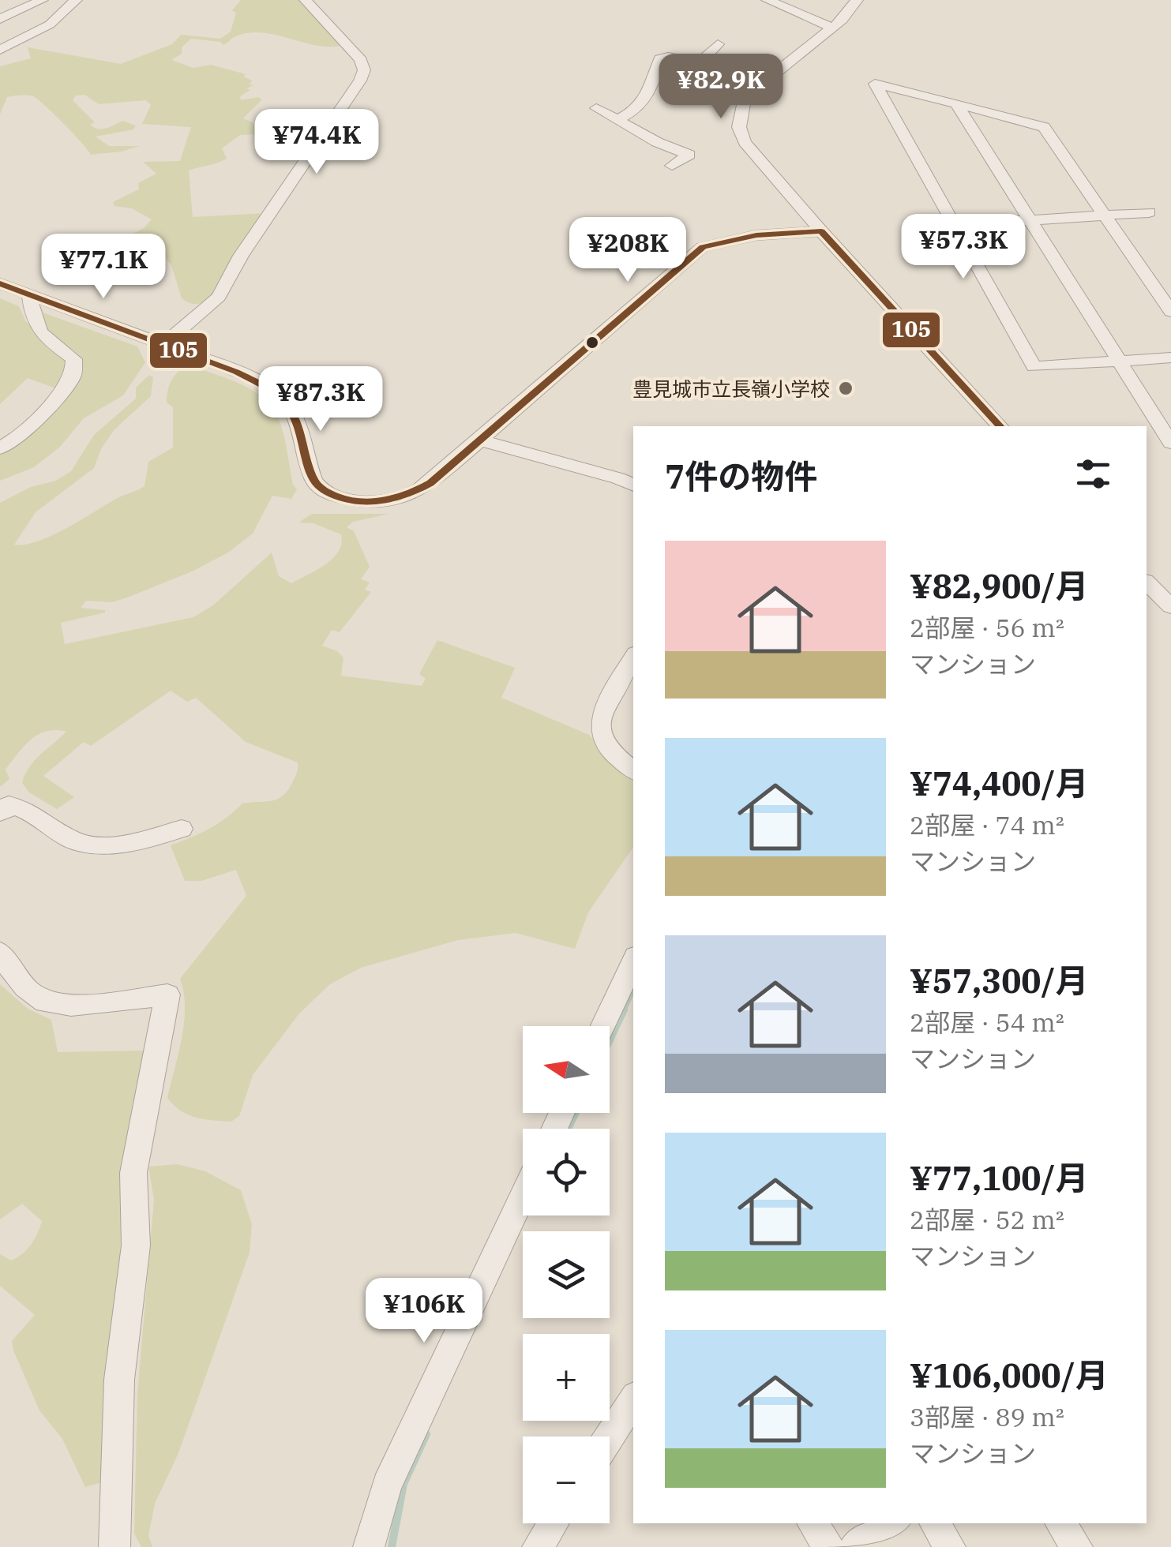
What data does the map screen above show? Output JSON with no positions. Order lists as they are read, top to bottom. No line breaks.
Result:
{"places":["豊見城市立長嶺小学校"],"lines":["transit line 105"],"north":"left","page":{"price":["¥82.9K","¥74.4K","¥57.3K","¥208K","¥77.1K","¥87.3K","¥106K"],"heading":"7件の物件","list":[{"name":"¥82,900/月","note":"2部屋 · 56 m² · マンション"},{"name":"¥74,400/月","note":"2部屋 · 74 m² · マンション"},{"name":"¥57,300/月","note":"2部屋 · 54 m² · マンション"},{"name":"¥77,100/月","note":"2部屋 · 52 m² · マンション"},{"name":"¥106,000/月","note":"3部屋 · 89 m² · マンション"}],"map_buttons":["+","−"]}}
